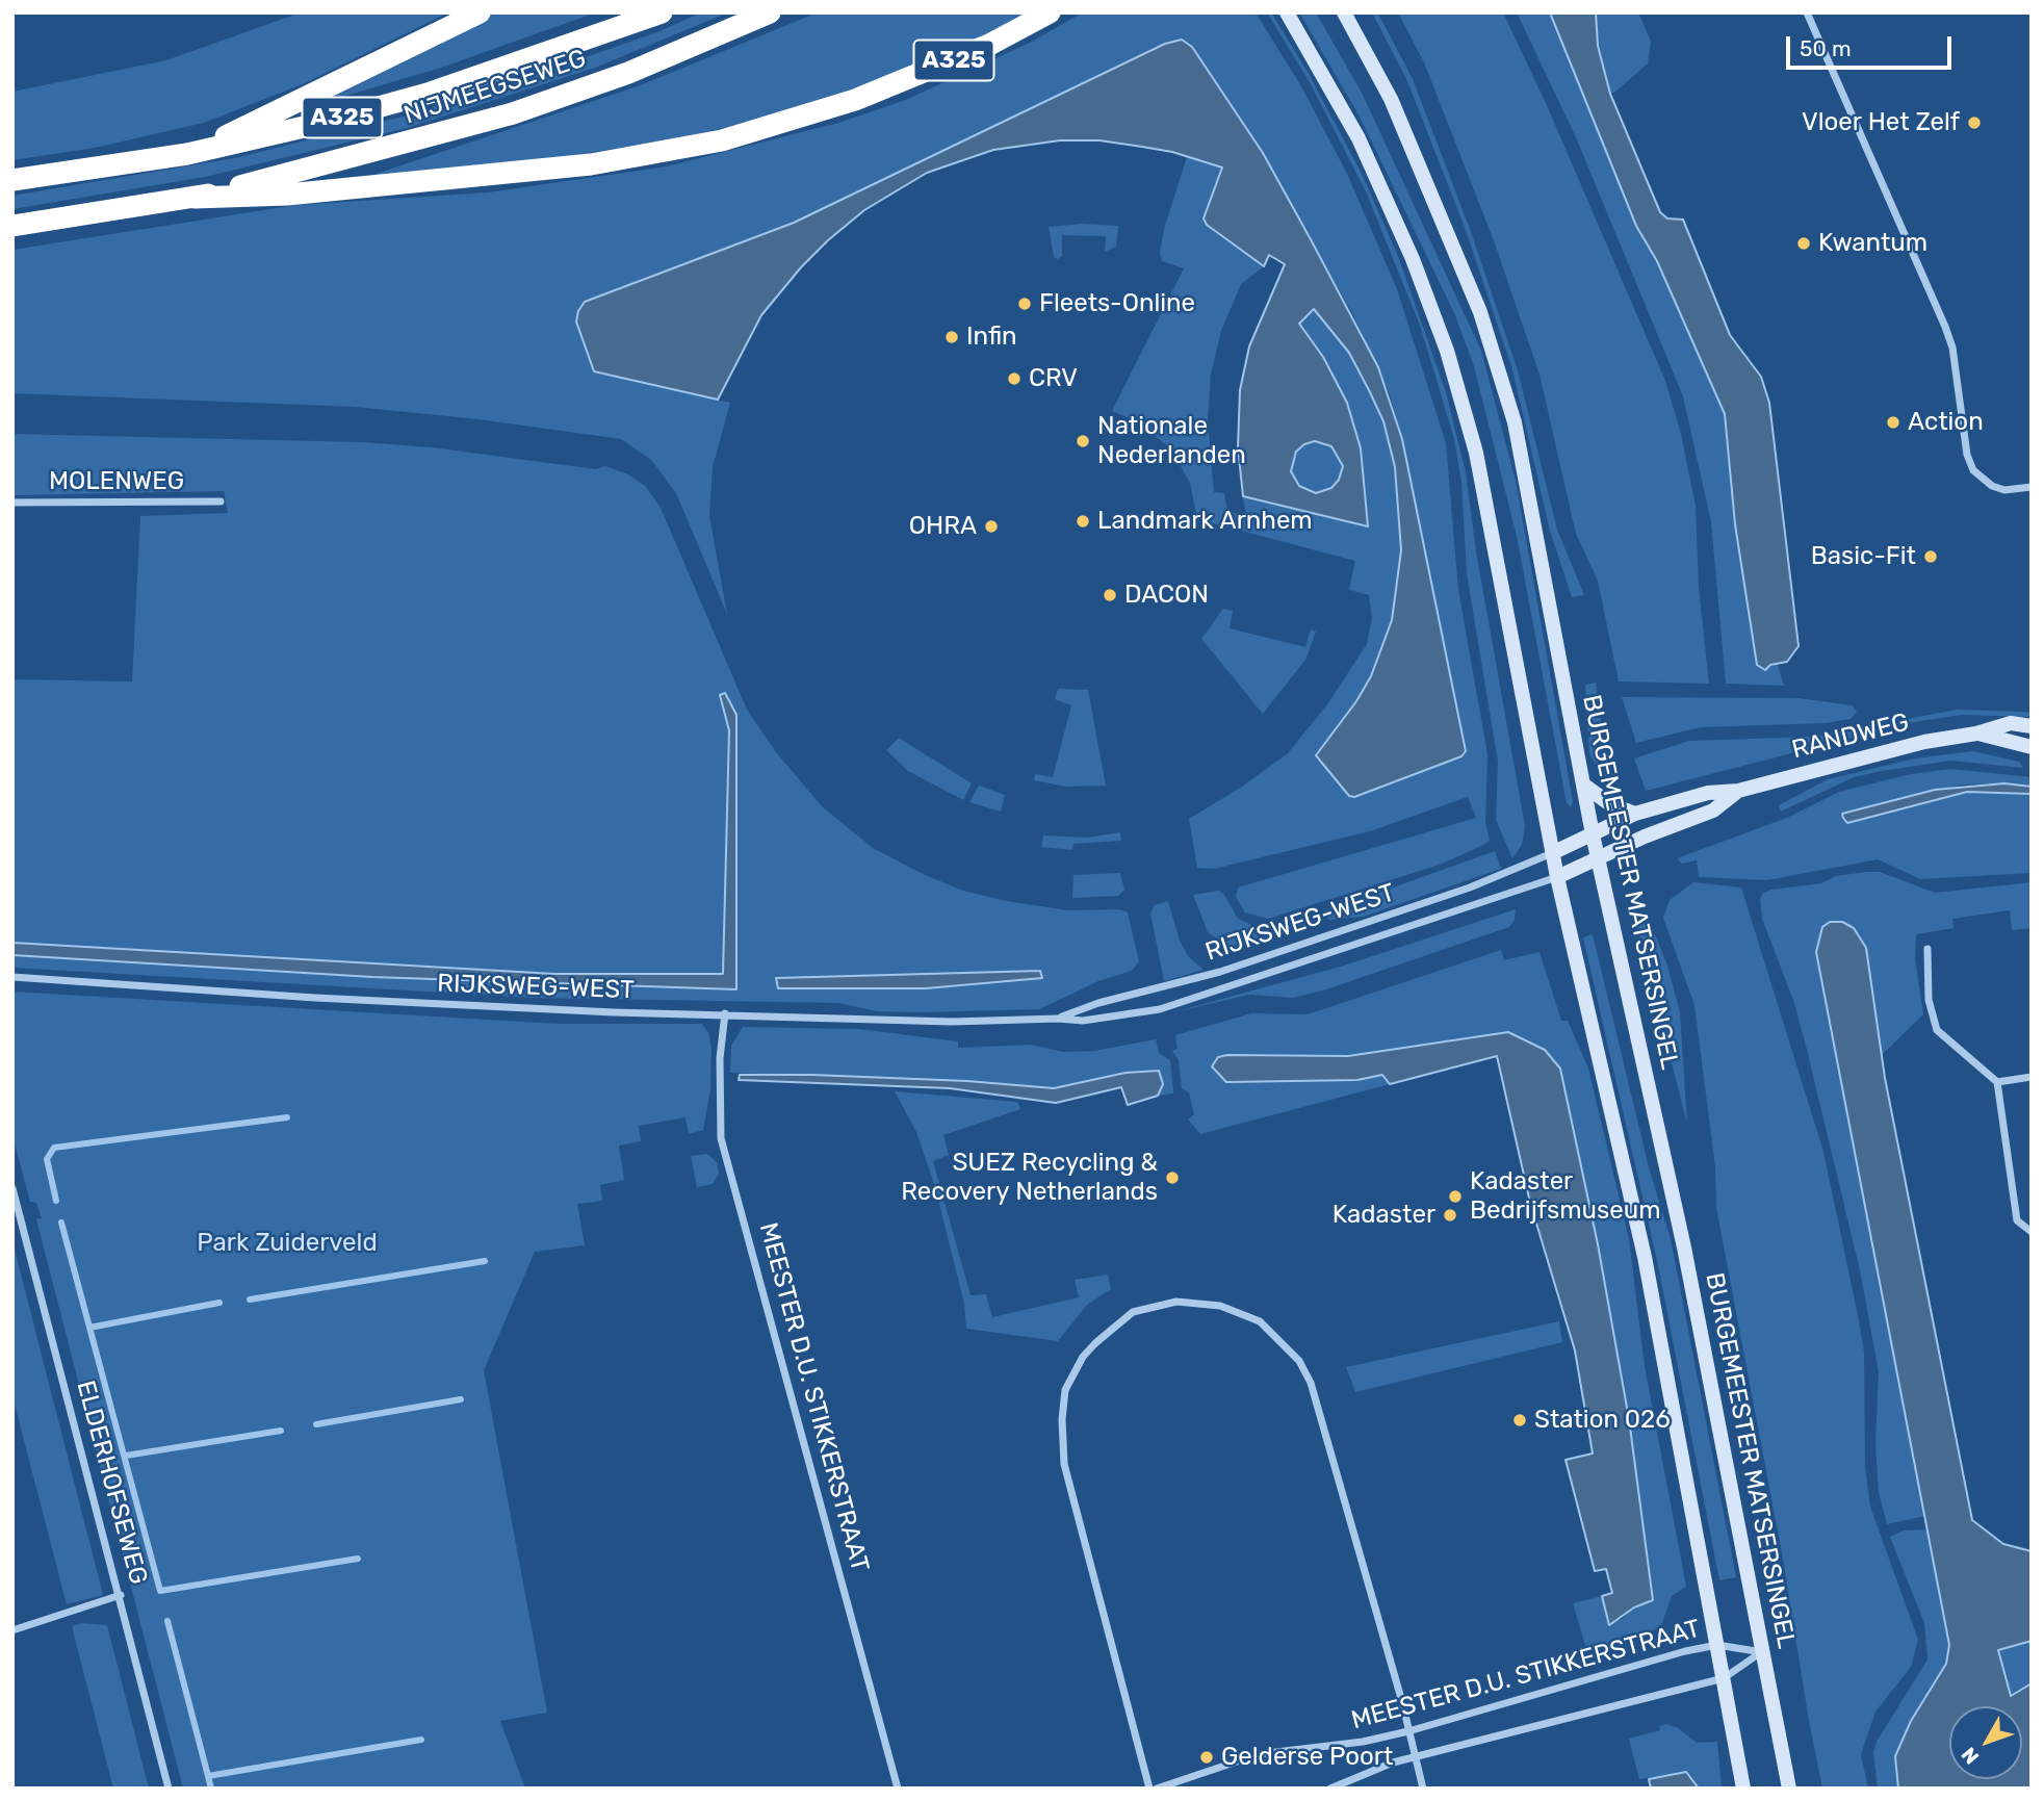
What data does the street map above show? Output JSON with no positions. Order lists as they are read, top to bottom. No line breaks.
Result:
{"streets":{"highway":["A325","NIJMEEGSEWEG"],"main road":["RANDWEG","BURGEMEESTER MATSERSINGEL"],"street":["MOLENWEG","RIJKSWEG-WEST","MEESTER D.U. STIKKERSTRAAT","ELDERHOFSEWEG"]},"crossings":[["A325","NIJMEEGSEWEG"],["RANDWEG","BURGEMEESTER MATSERSINGEL"],["RANDWEG","RIJKSWEG-WEST"],["BURGEMEESTER MATSERSINGEL","MEESTER D.U. STIKKERSTRAAT"],["RIJKSWEG-WEST","MEESTER D.U. STIKKERSTRAAT"]],"parks":["Park Zuiderveld"],"places":["Vloer Het Zelf","Kwantum","Fleets-Online","Infin","CRV","Action","Nationale Nederlanden","Landmark Arnhem","OHRA","Basic-Fit","DACON","SUEZ Recycling & Recovery Netherlands","Kadaster Bedrijfsmuseum","Kadaster","Station 026","Gelderse Poort"],"scale_bar":"50 m","north":"bottom left"}
